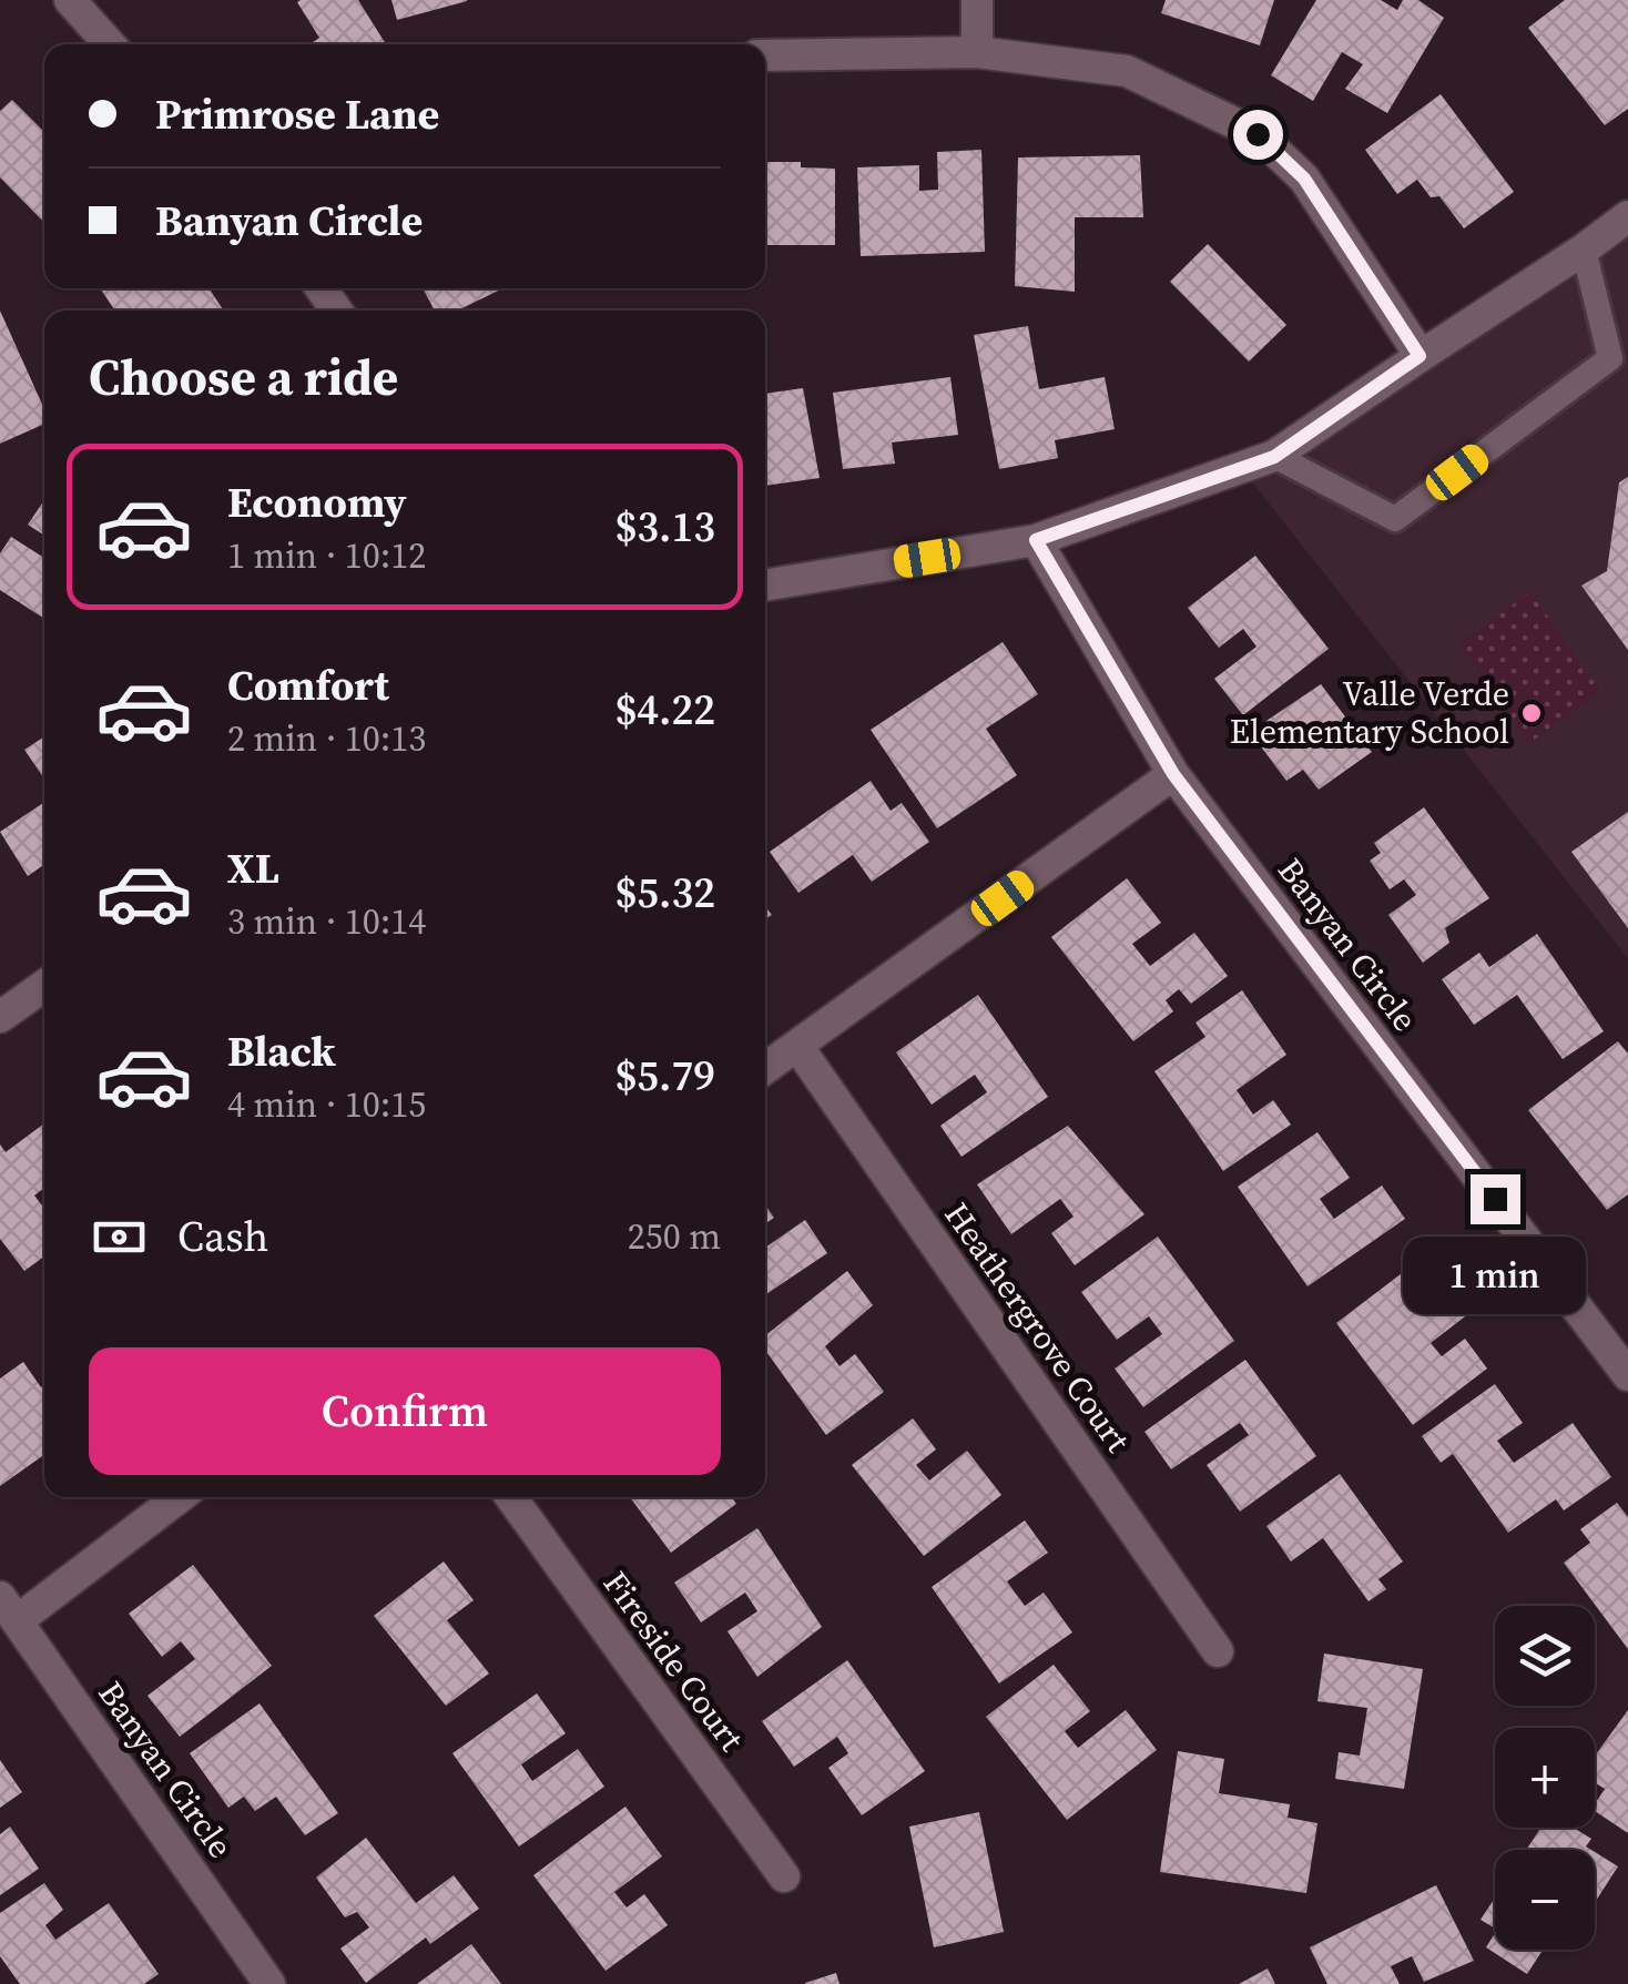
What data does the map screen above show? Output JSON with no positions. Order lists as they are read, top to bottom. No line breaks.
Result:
{"streets":{"street":["Banyan Circle","Heathergrove Court","Fireside Court"]},"places":["Valle Verde Elementary School"],"page":{"banner":["Primrose Lane","Banyan Circle"],"heading":"Choose a ride","list":[{"name":"Economy","note":"1 min · 10:12","value":"$3.13"},{"name":"Comfort","note":"2 min · 10:13","value":"$4.22"},{"name":"XL","note":"3 min · 10:14","value":"$5.32"},{"name":"Black","note":"4 min · 10:15","value":"$5.79"}],"pay":["Cash","250 m"],"bubble":"1 min","buttons":"Confirm","map_buttons":["+","−"]}}
